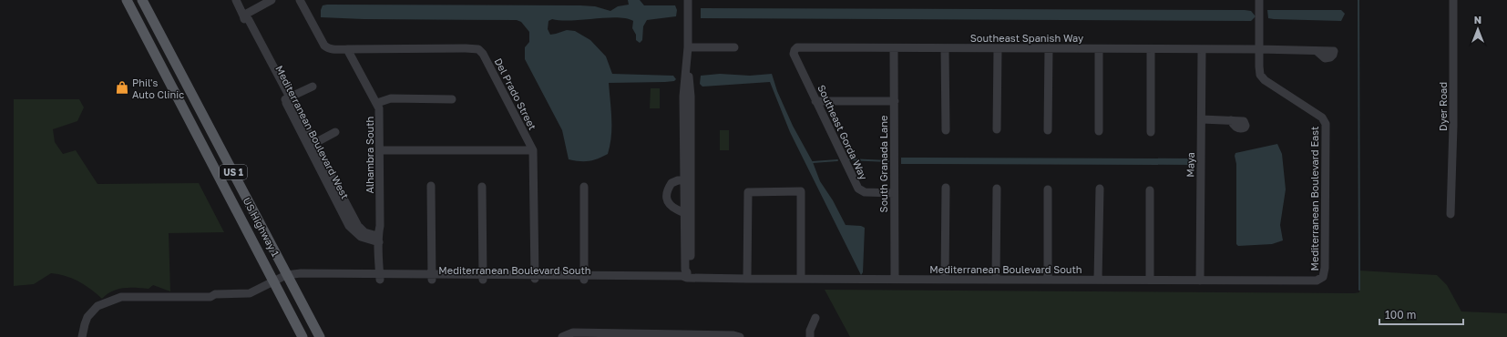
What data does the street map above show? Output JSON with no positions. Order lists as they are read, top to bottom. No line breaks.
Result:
{"streets":{"main road":["US 1","US Highway 1"],"street":["Southeast Spanish Way","Del Prado Street","Dyer Road","Mediterranean Boulevard West","Southeast Gorda Way","Alhambra South","South Granada Lane","Maya","Mediterranean Boulevard East","Mediterranean Boulevard South"]},"crossings":[["Southeast Spanish Way","Southeast Gorda Way"],["Southeast Spanish Way","South Granada Lane"],["Southeast Spanish Way","Maya"],["Southeast Spanish Way","Mediterranean Boulevard East"],["Del Prado Street","Alhambra South"],["Del Prado Street","Mediterranean Boulevard South"],["Mediterranean Boulevard West","Alhambra South"],["Southeast Gorda Way","South Granada Lane"],["Alhambra South","Mediterranean Boulevard South"],["South Granada Lane","Mediterranean Boulevard South"],["Maya","Mediterranean Boulevard South"],["Mediterranean Boulevard East","Mediterranean Boulevard South"],["US Highway 1","Mediterranean Boulevard South"]],"places":{"shop":["Phil's Auto Clinic"]},"scale_bar":"100 m","north":"top"}
